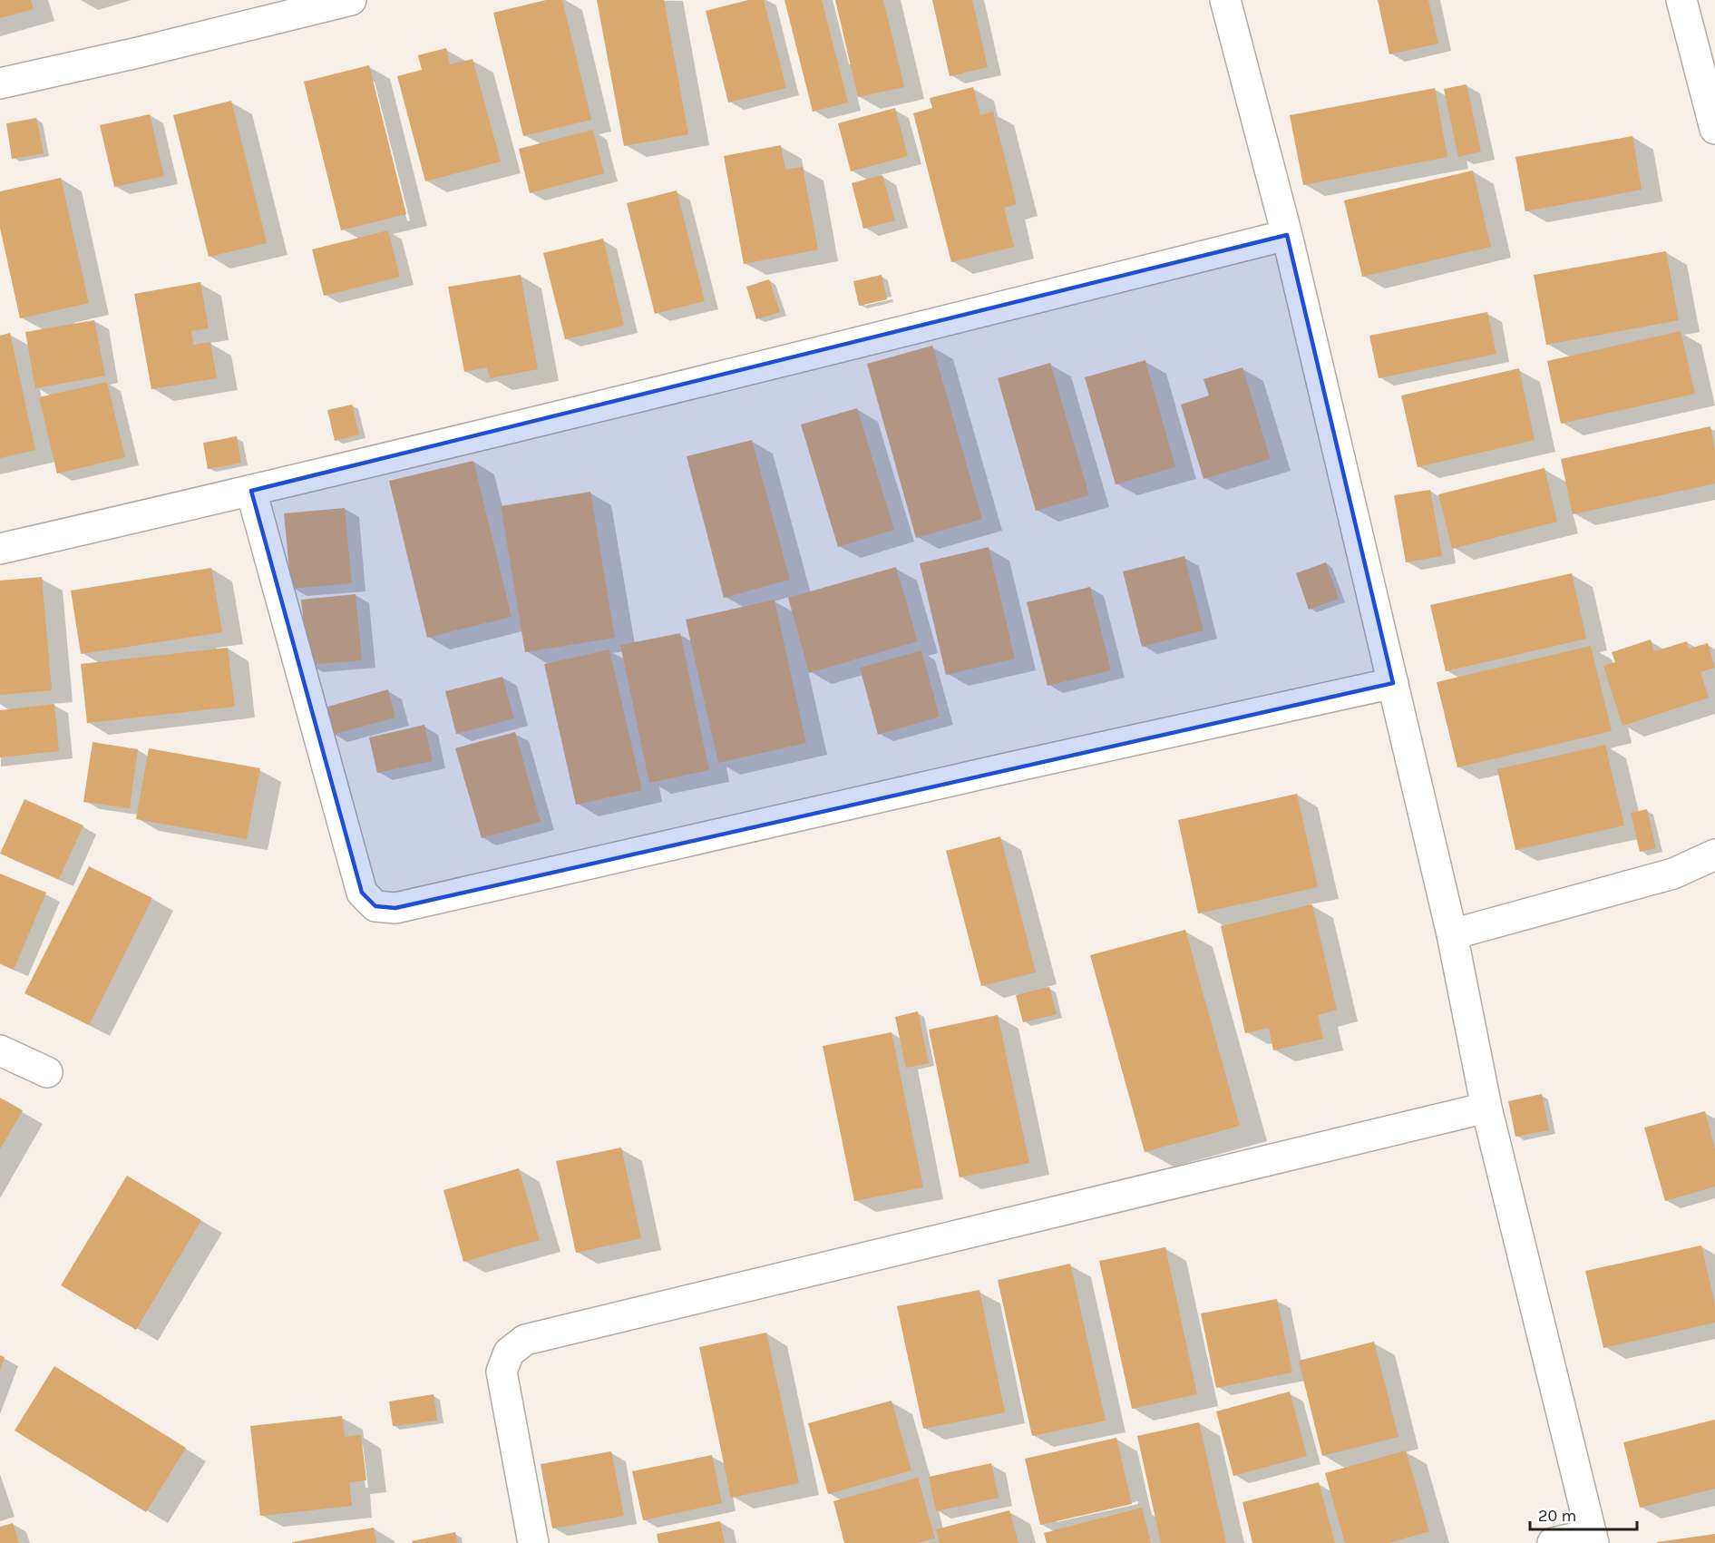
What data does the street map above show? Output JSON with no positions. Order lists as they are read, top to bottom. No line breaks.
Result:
{"scale_bar":"20 m"}
